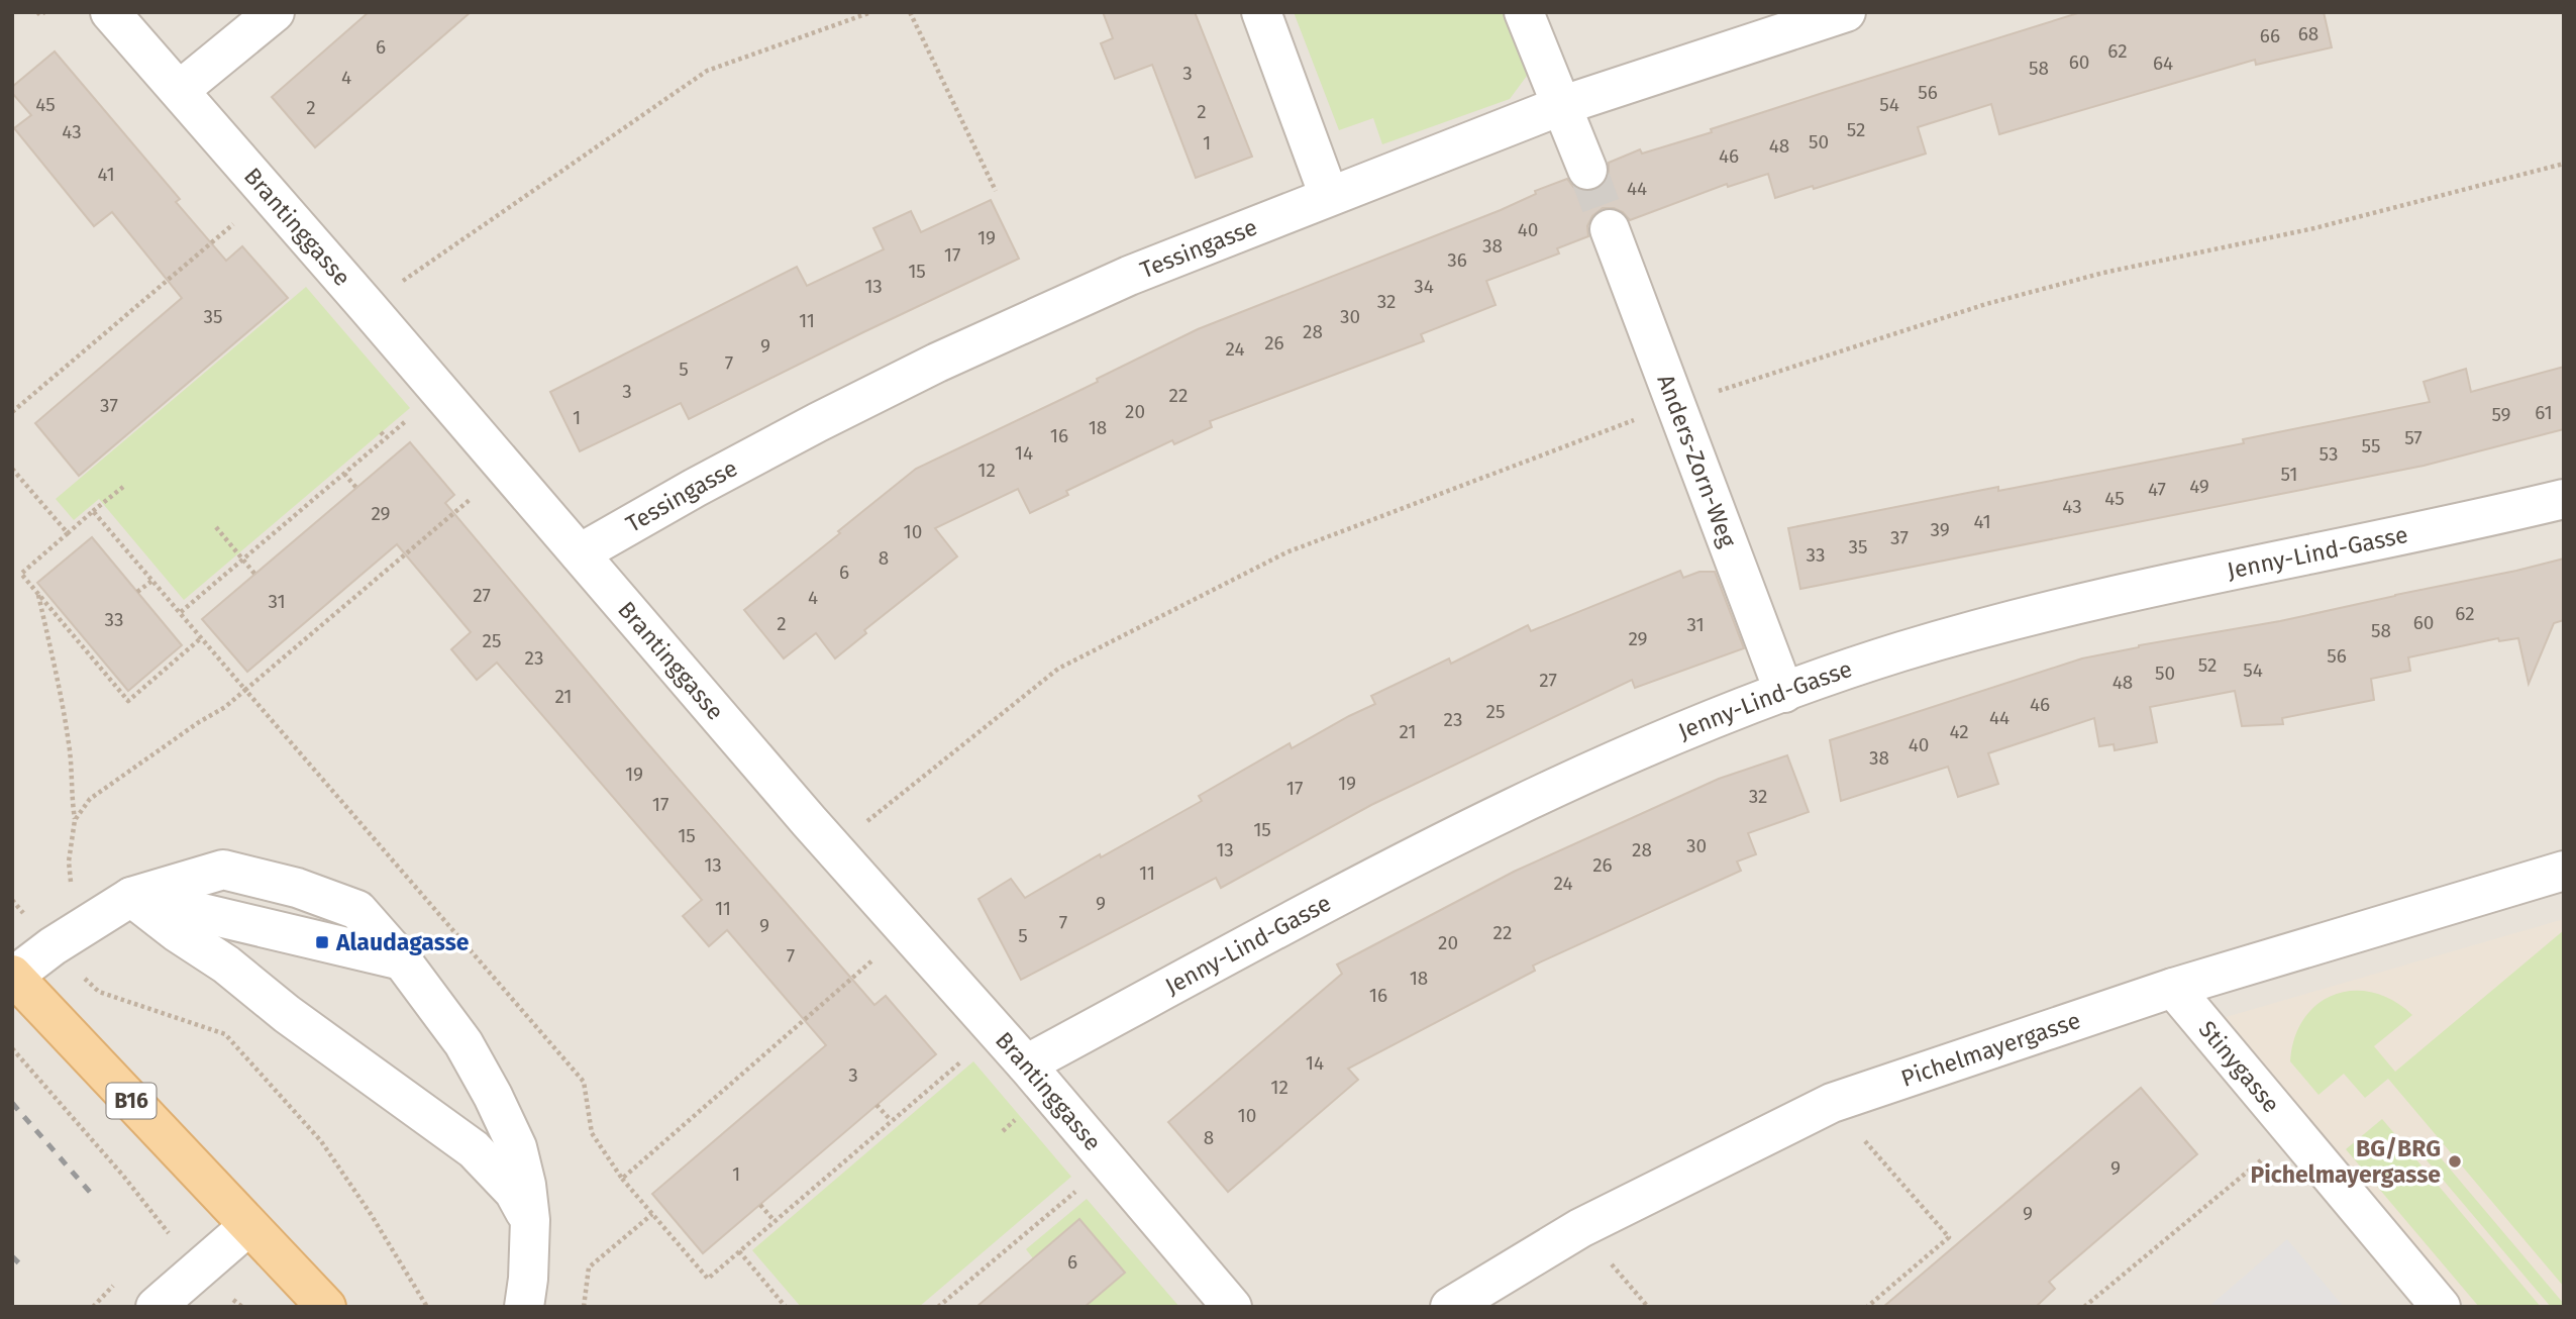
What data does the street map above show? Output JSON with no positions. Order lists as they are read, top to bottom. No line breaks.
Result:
{"streets":{"main road":["B16"],"street":["Brantinggasse","Tessingasse","Anders-Zorn-Weg","Jenny-Lind-Gasse","Pichelmayergasse","Stinygasse"]},"crossings":[["Brantinggasse","Tessingasse"],["Brantinggasse","Jenny-Lind-Gasse"],["Anders-Zorn-Weg","Jenny-Lind-Gasse"],["Pichelmayergasse","Stinygasse"]],"places":{"transit":["Alaudagasse"],"other":["BG/BRG Pichelmayergasse"]},"house_numbers":["68","66","6","62","60","64","58","3","4","56","45","54","2","2","52","43","50","1","48","46","41","44","40","19","38","17","36","15","13","34","32","35","30","11","28","26","9","24","7","5","3","22","37","20","61","59","1","18","16","57","55","14","53","12","51","49","47","45","43","29","41","39","10","37","35","33","8","6","27","4","31","62","33","60","2","31","58","29","25","56","23","52","54","50","27","48","21","46","25","44","23","21","42","40","38","19","19","17","32","17","15","15","30","13","28","13","26","11","24","9","11","7","9","22","5","20","7","18","16","14","3","12","10","8","9","1","9","6"]}
